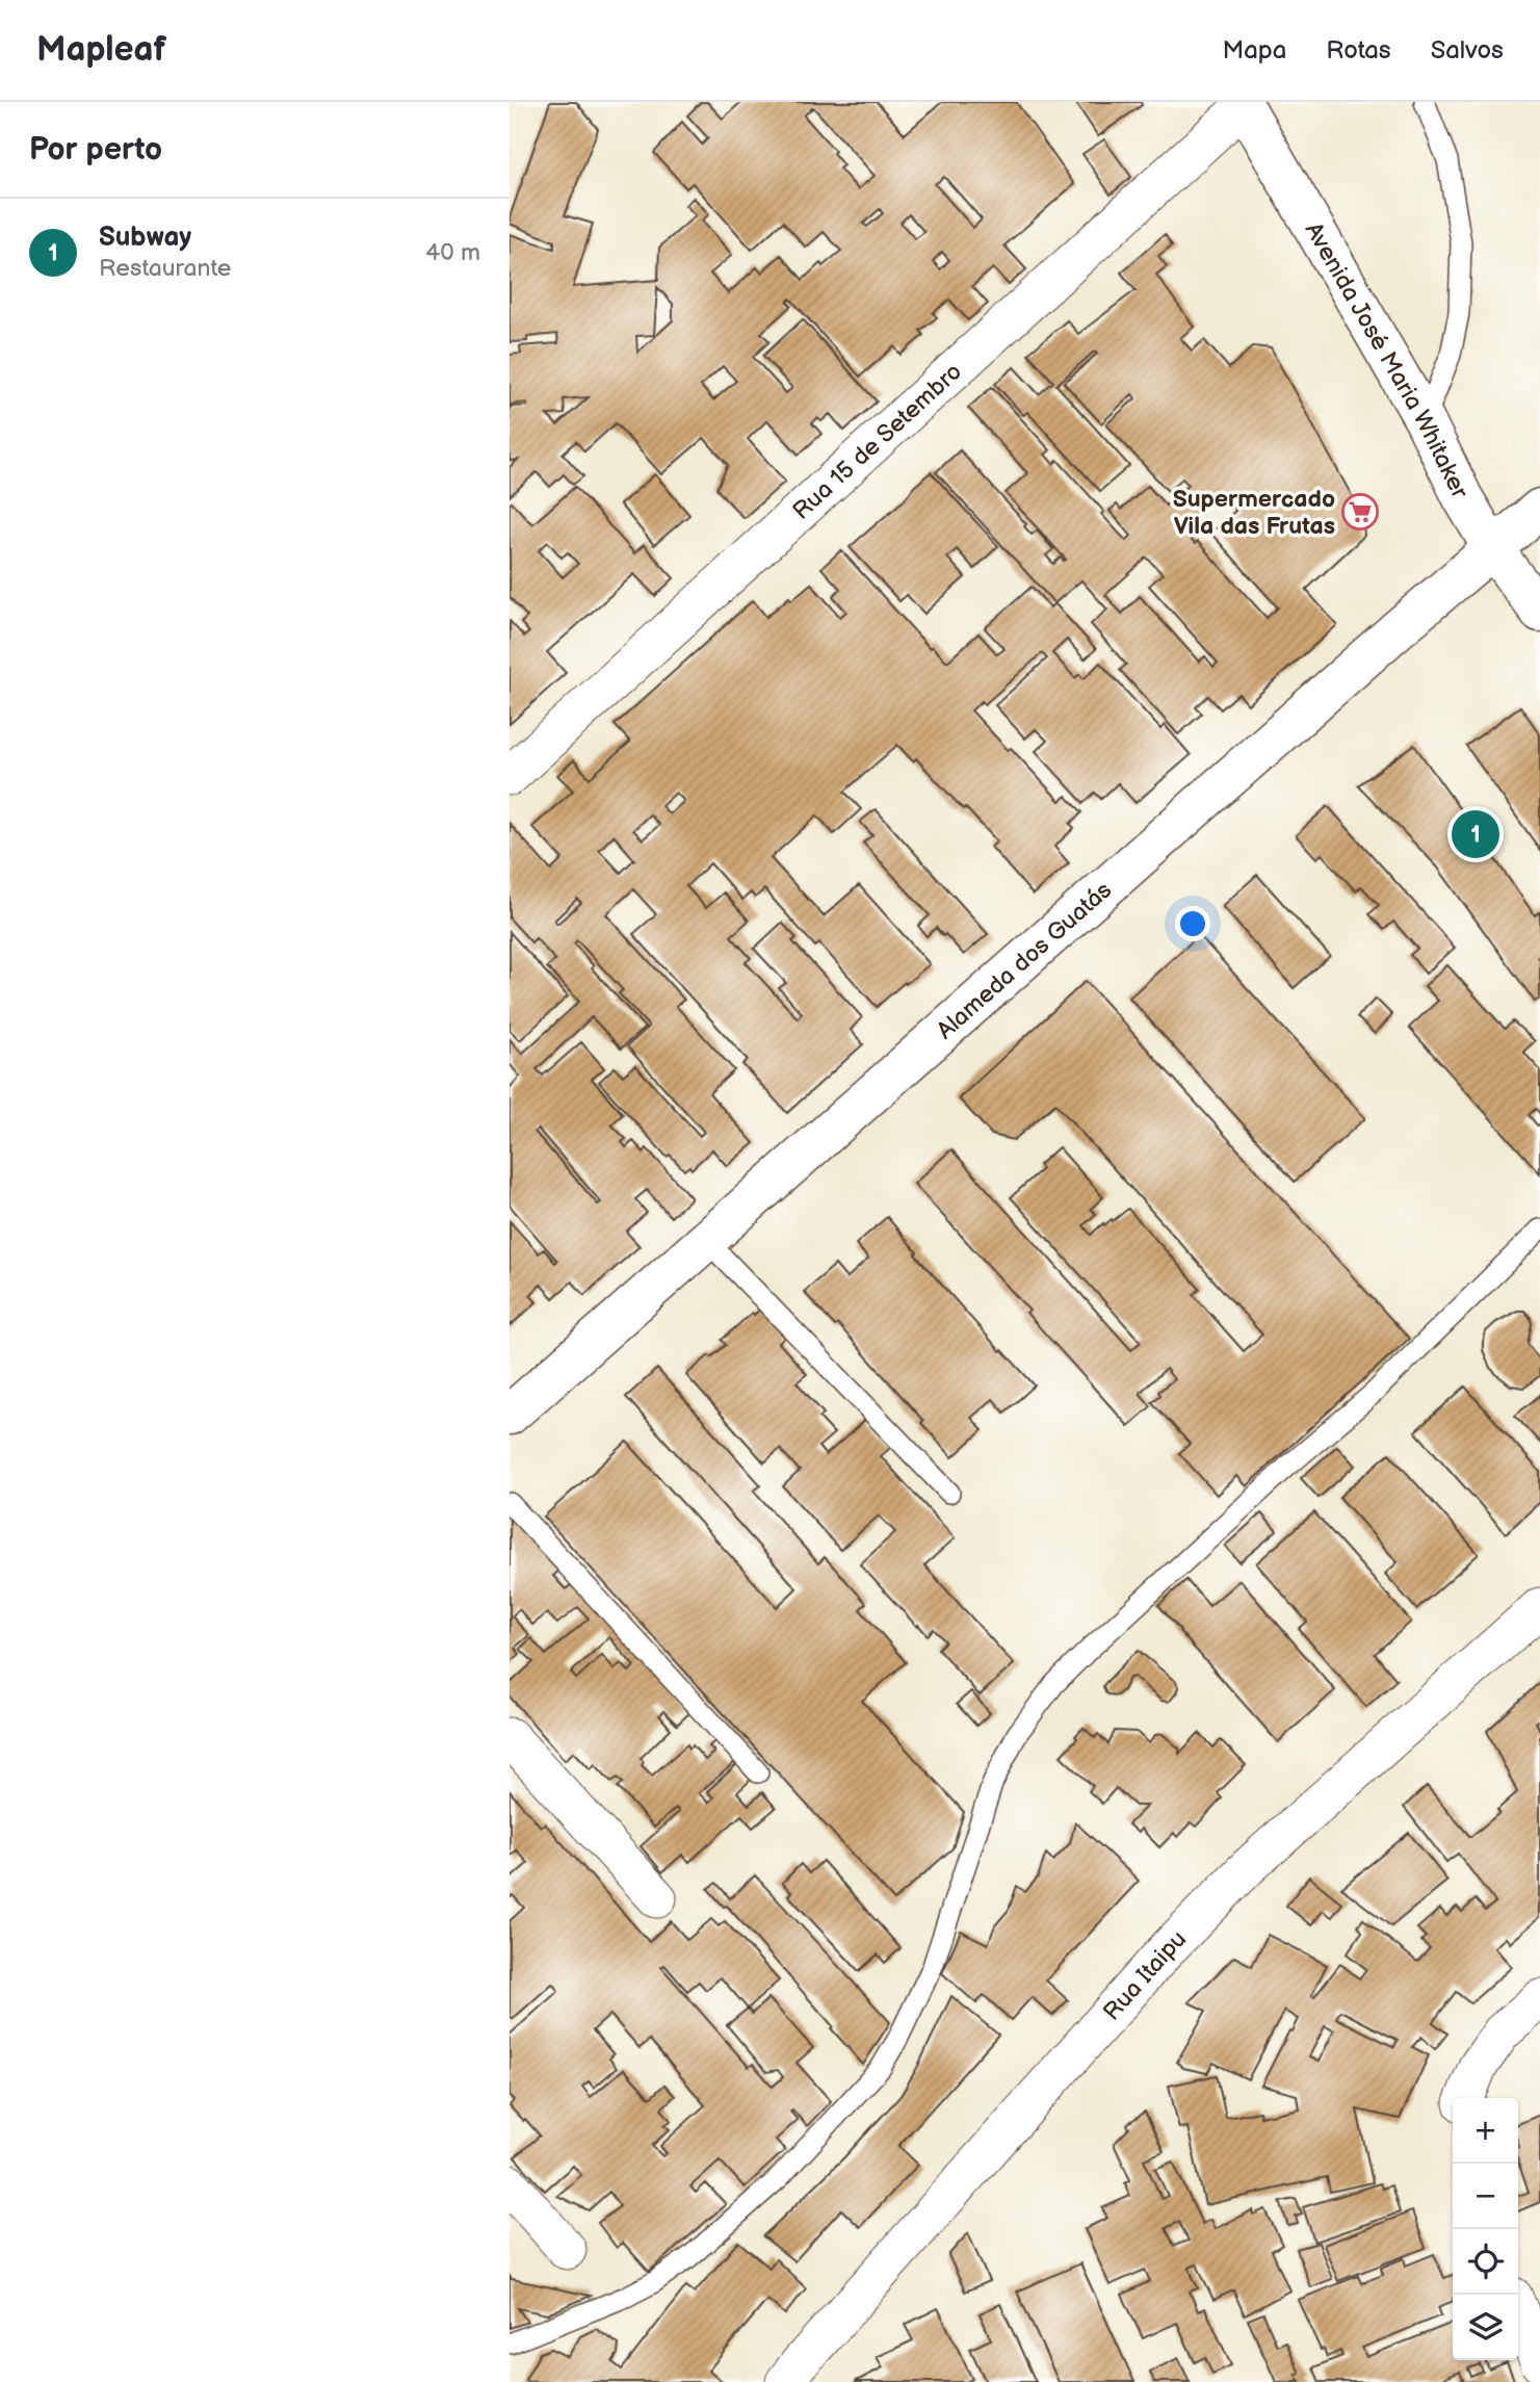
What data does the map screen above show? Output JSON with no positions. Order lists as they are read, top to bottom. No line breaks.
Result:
{"streets":{"street":["Avenida José Maria Whitaker","Rua 15 de Setembro","Alameda dos Guatás","Rua Itaipu"]},"crossings":[["Avenida José Maria Whitaker","Rua 15 de Setembro"],["Avenida José Maria Whitaker","Alameda dos Guatás"]],"places":{"supermarket":["Supermercado Vila das Frutas"]},"page":{"header":"Mapleaf","nav":["Mapa","Rotas","Salvos"],"heading":"Por perto","list":[{"mark":"1","name":"Subway","note":"Restaurante","value":"40 m"}],"pins":"1","map_buttons":["+","−"]}}
